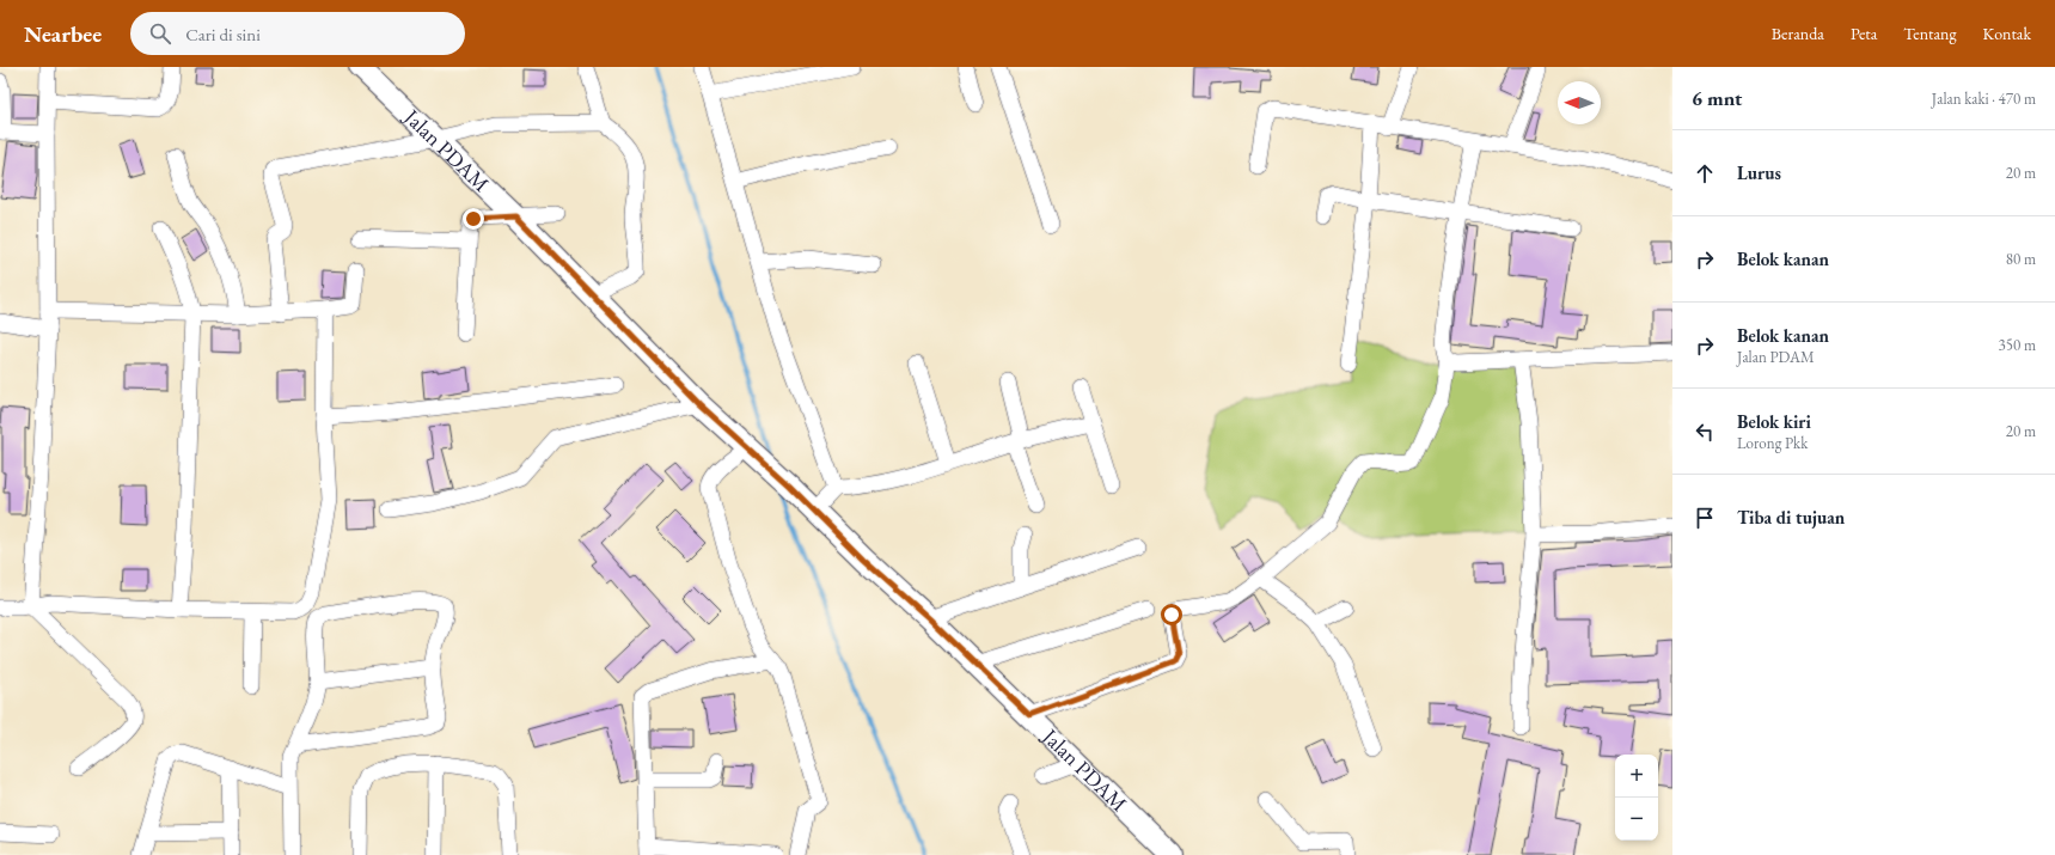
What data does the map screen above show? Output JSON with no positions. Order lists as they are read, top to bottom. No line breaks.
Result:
{"streets":{"street":["Jalan PDAM"]},"north":"left","page":{"header":"Nearbee","search":"Cari di sini","nav":["Beranda","Peta","Tentang","Kontak"],"heading":["6 mnt","Jalan kaki · 470 m"],"list":[["Lurus","20 m"],["Belok kanan","80 m"],["Belok kanan","Jalan PDAM","350 m"],["Belok kiri","Lorong Pkk","20 m"],"Tiba di tujuan"],"map_buttons":["+","−"]}}
